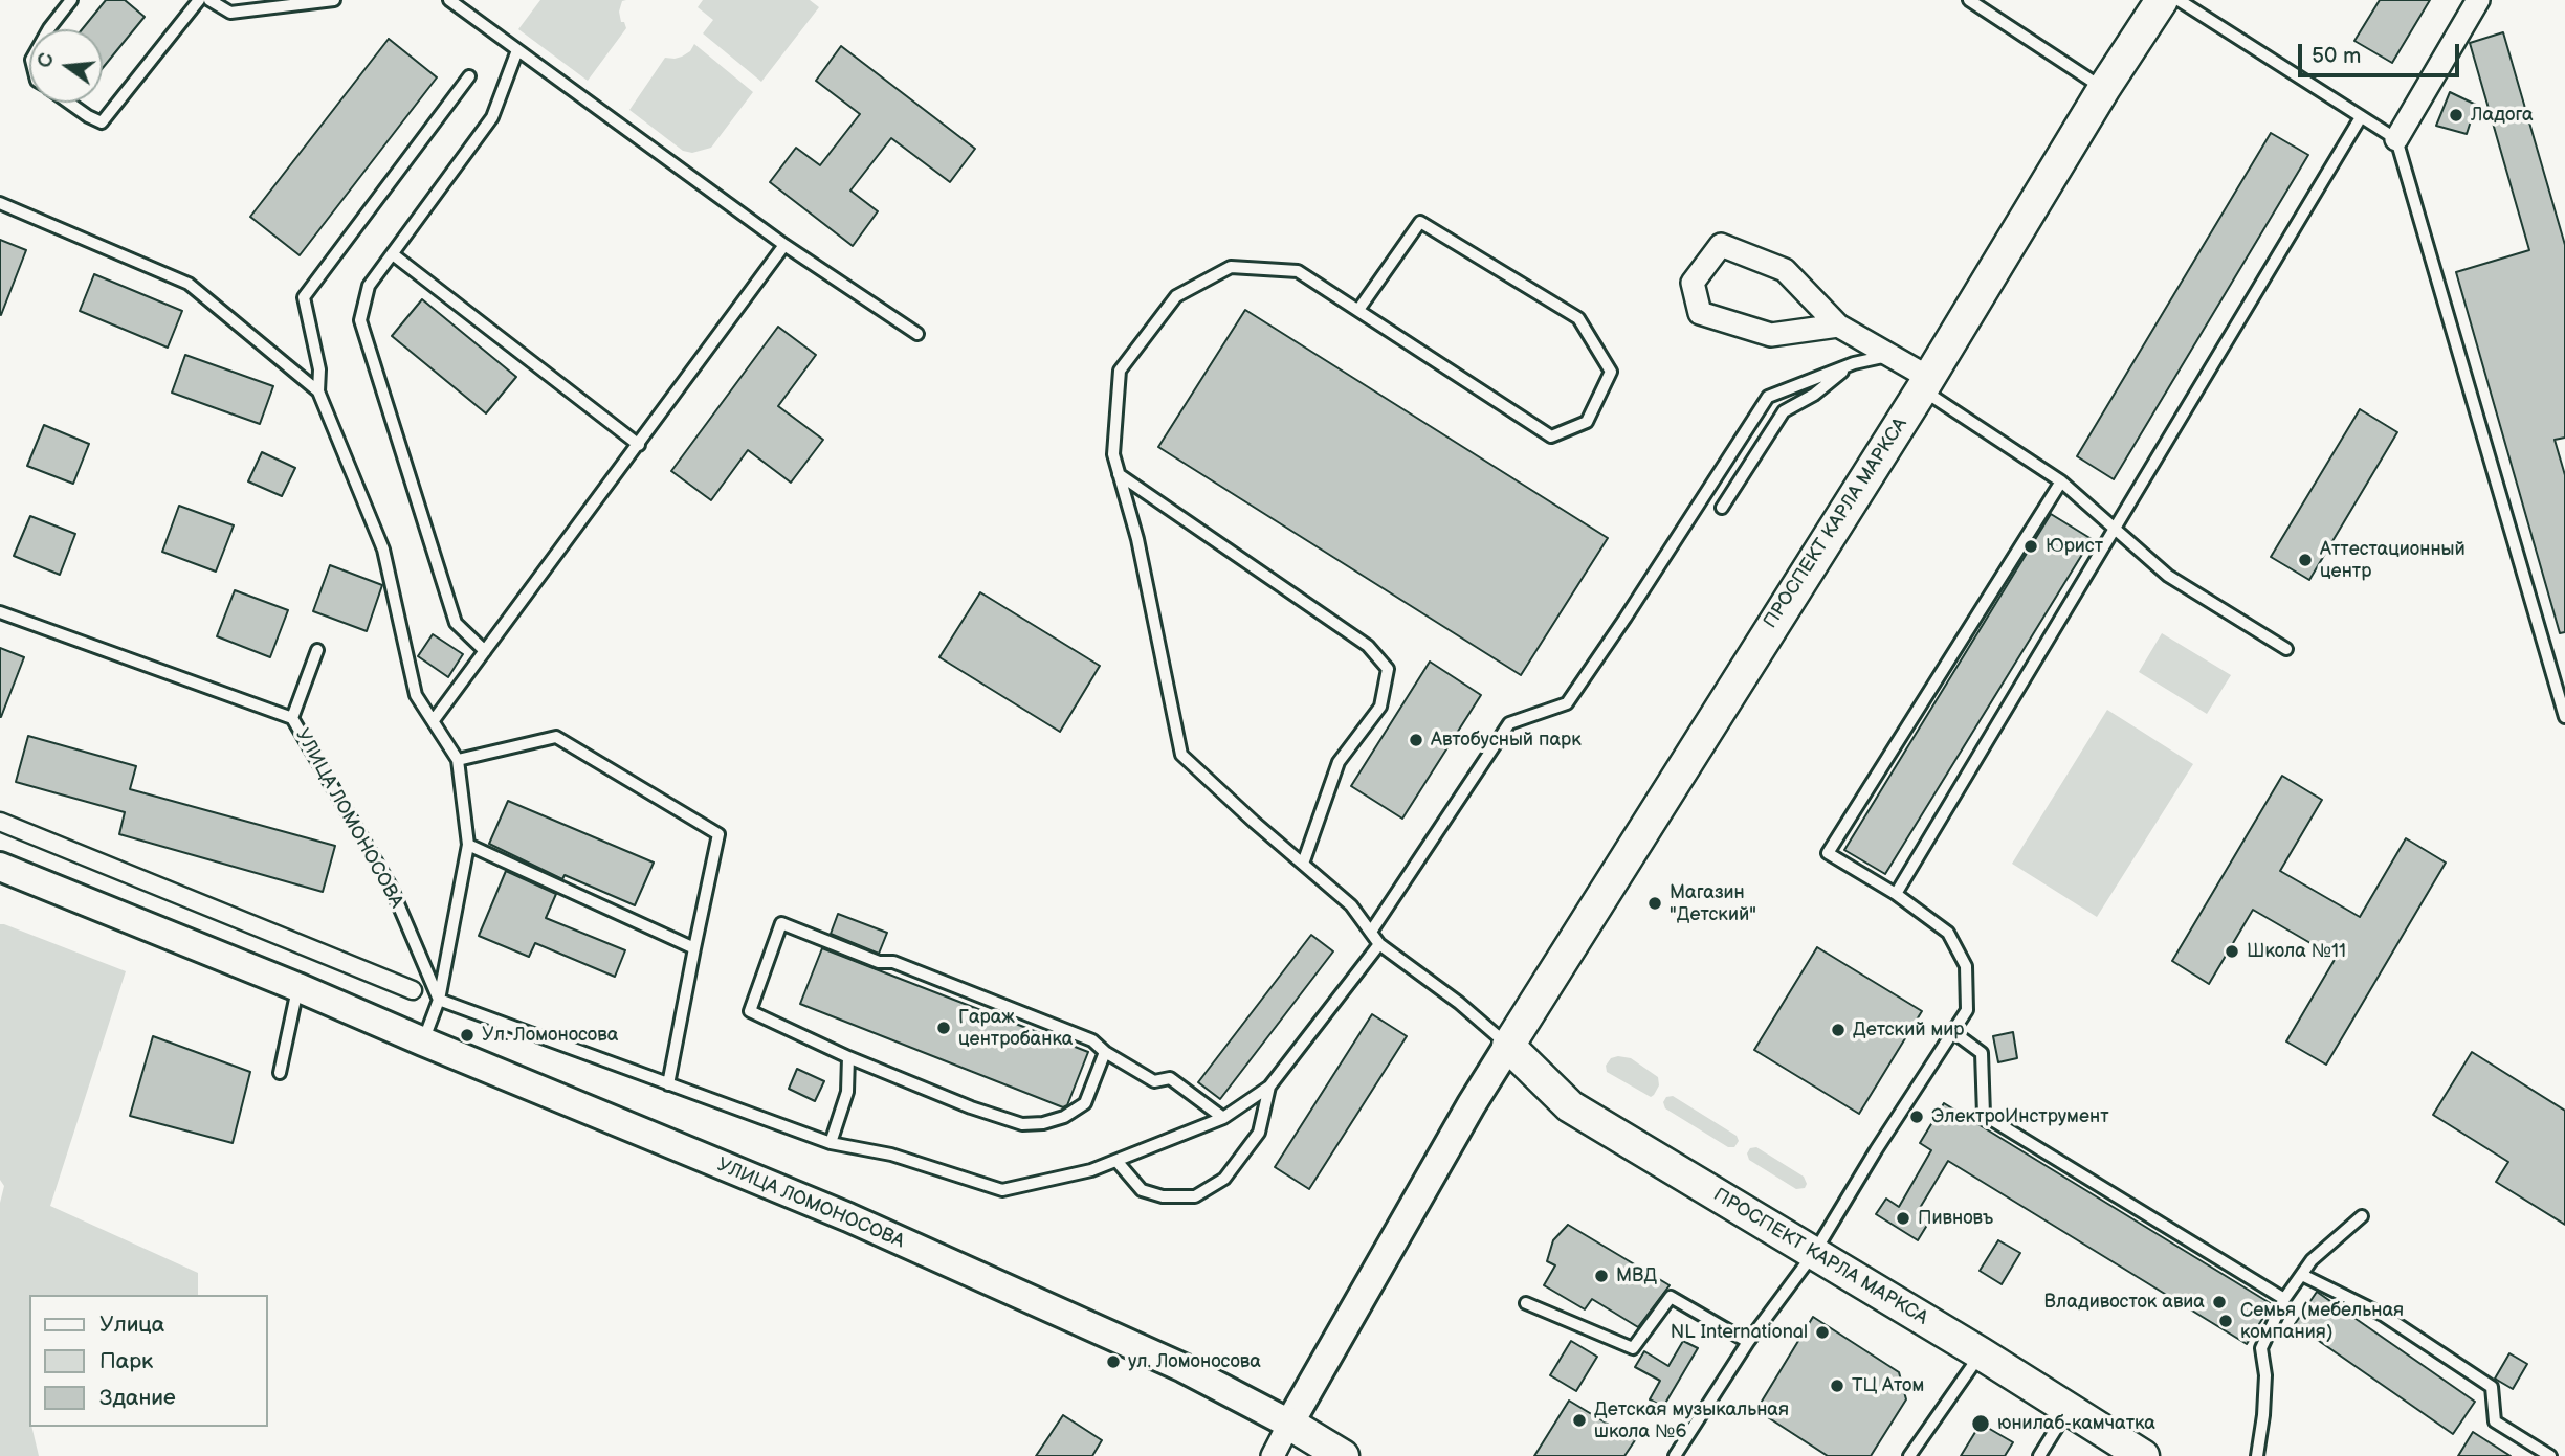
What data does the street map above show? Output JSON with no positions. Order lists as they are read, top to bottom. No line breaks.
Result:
{"streets":{"main road":["ПРОСПЕКТ КАРЛА МАРКСА"],"street":["УЛИЦА ЛОМОНОСОВА"]},"crossings":[["ПРОСПЕКТ КАРЛА МАРКСА","УЛИЦА ЛОМОНОСОВА"]],"places":["Ладога","Юрист","Аттестационный центр","Автобусный парк","Магазин \"Детский\"","Школа №11","Гараж центробанка","Детский мир","Ул. Ломоносова","ЭлектроИнструмент","Пивновъ","МВД","Владивосток авиа","Семья (мебельная компания)","NL International","ул. Ломоносова","ТЦ Атом","Детская музыкальная школа №6","юнилаб-камчатка"],"legend":["Улица","Парк","Здание"],"scale_bar":"50 m","north":"left"}
